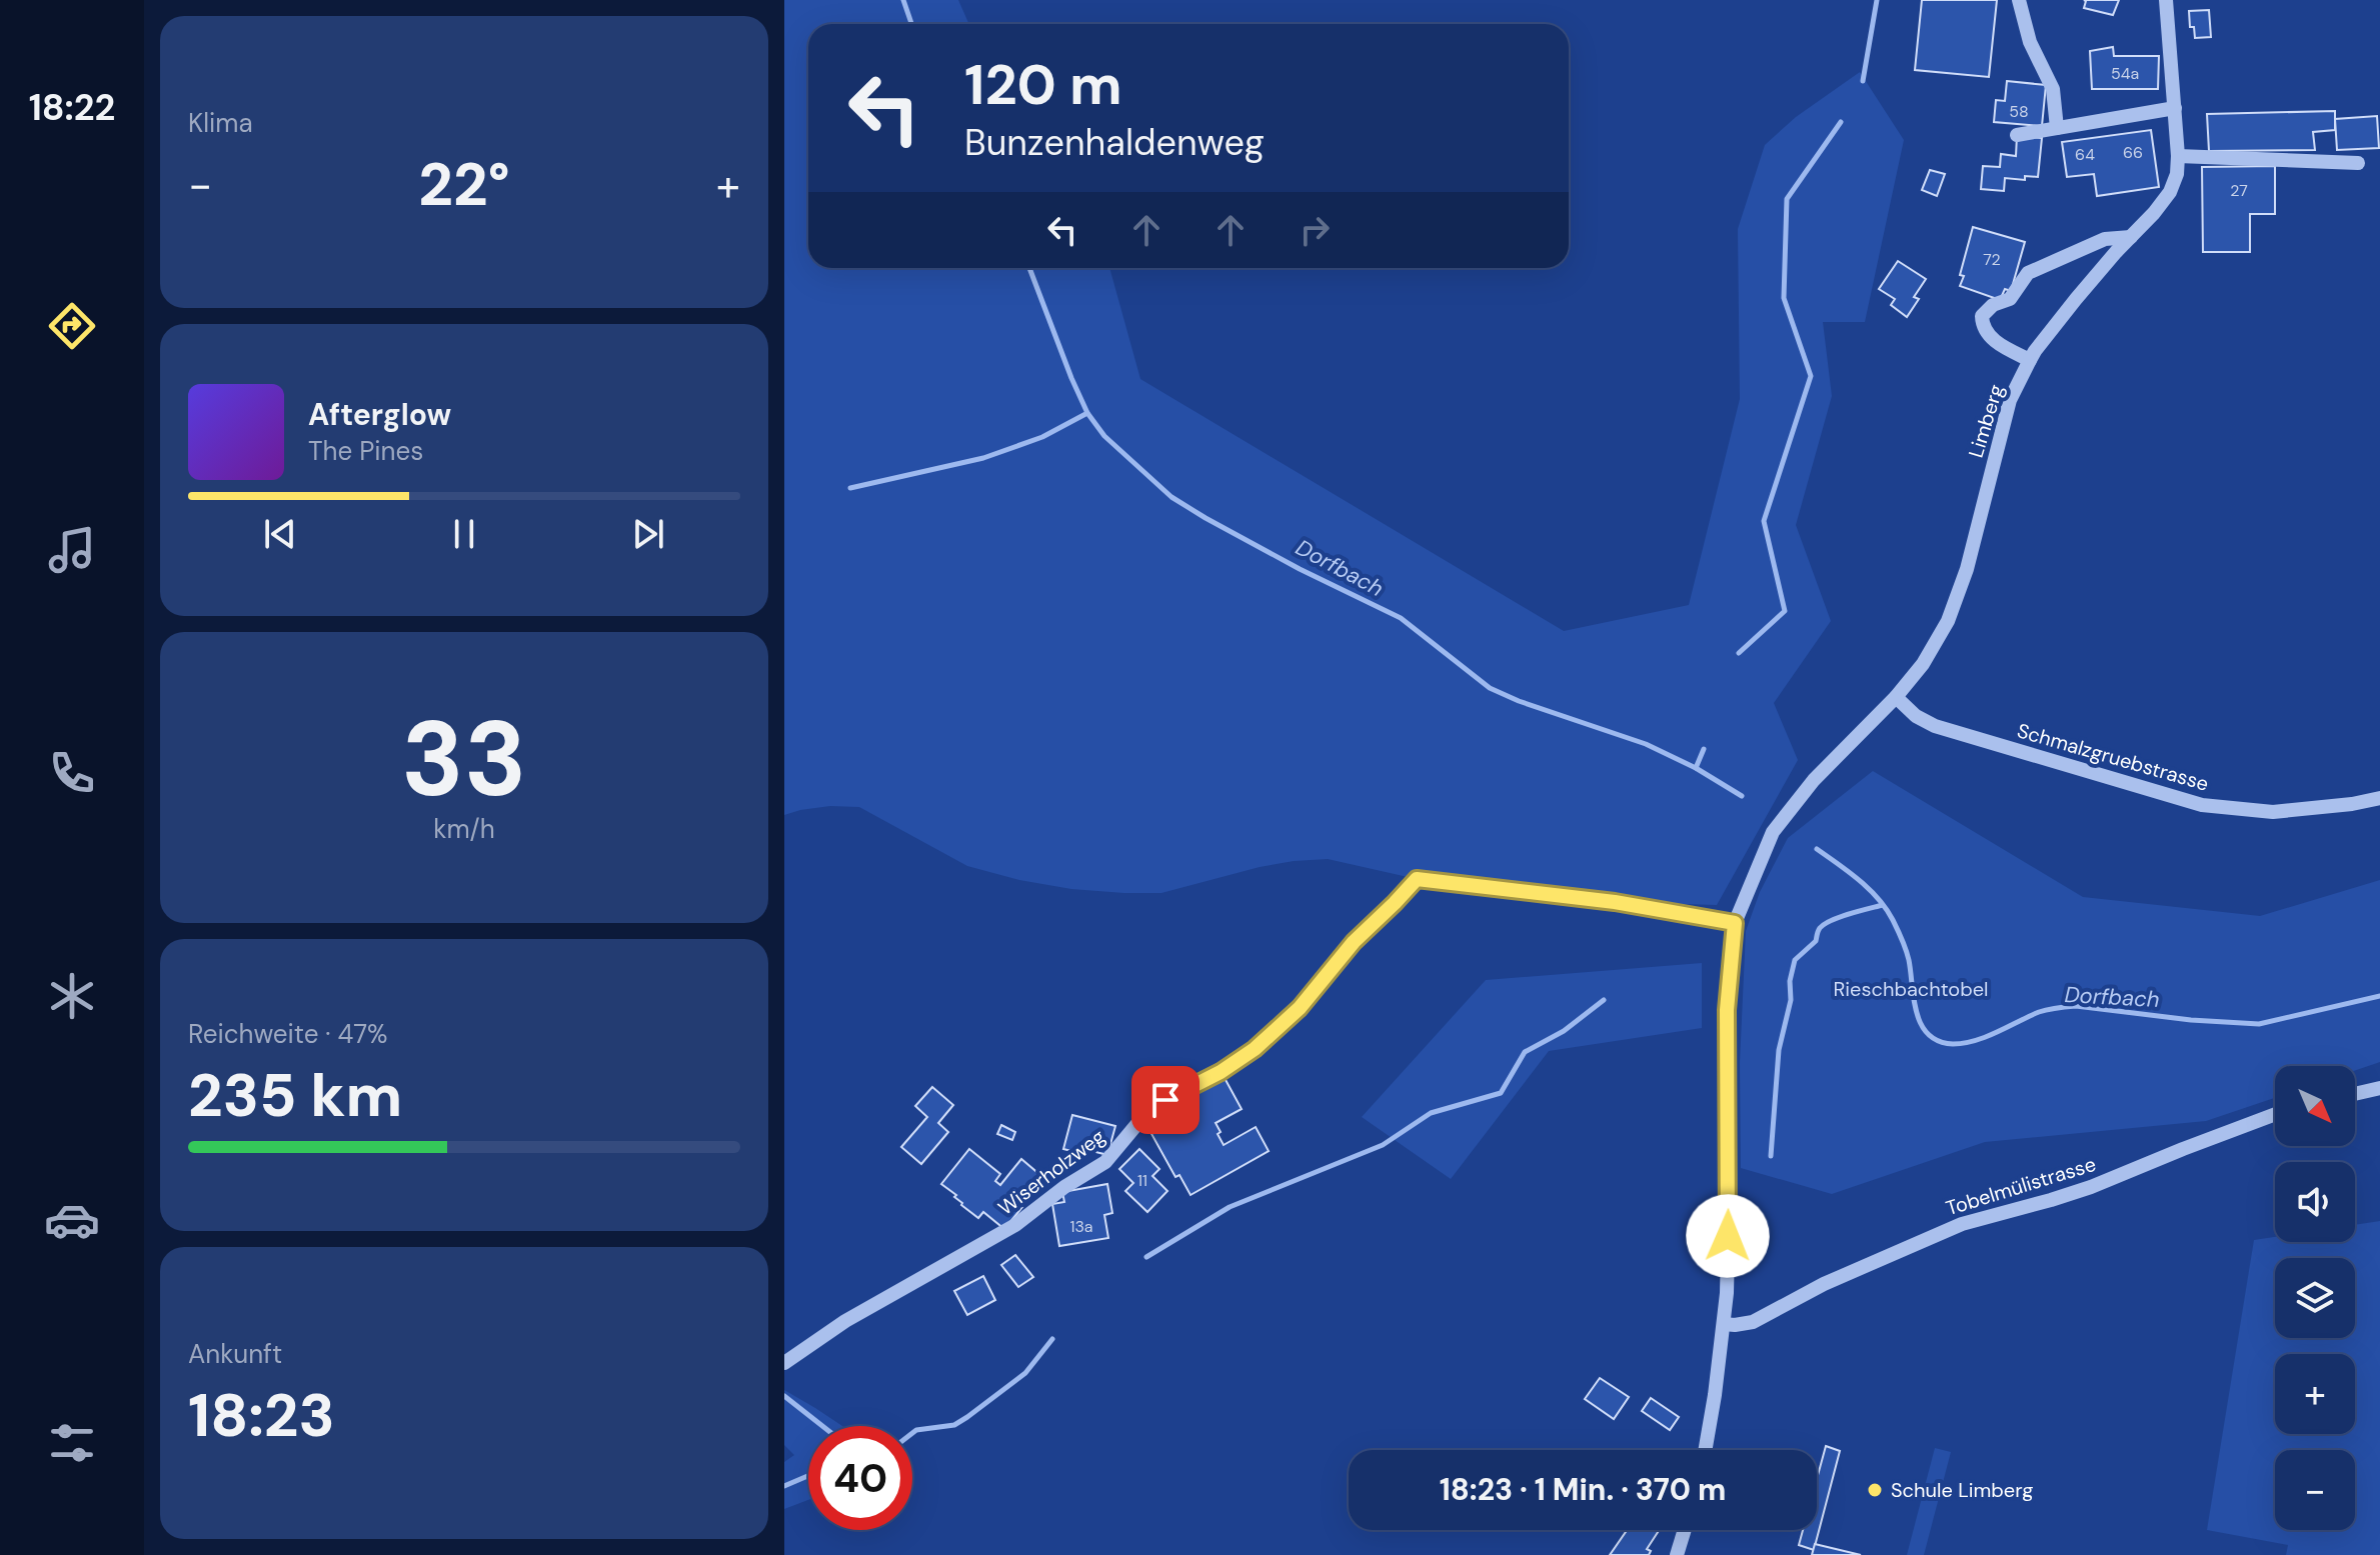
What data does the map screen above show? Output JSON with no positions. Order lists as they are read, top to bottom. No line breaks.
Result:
{"streets":{"street":["Limberg","Schmalzgruebstrasse","Wiserholzweg","Tobelmülistrasse"]},"crossings":[["Limberg","Schmalzgruebstrasse"],["Limberg","Wiserholzweg"],["Limberg","Tobelmülistrasse"]],"water":["Dorfbach"],"parks":["Rieschbachtobel"],"places":["Schule Limberg"],"house_numbers":["54a","58","66","64","27","72","11","13a"],"north":"bottom right","page":{"tabs":"18:22","tile":["Klima",["33","km/h"],["Reichweite · 47%","235 km"],["Ankunft","18:23"]],"turn":["120 m","Bunzenhaldenweg"],"heat":["−","22°","+"],"song":["Afterglow","The Pines"],"map_buttons":["+","−"],"limit":"40","trip":"18:23 · 1 Min. · 370 m"}}
